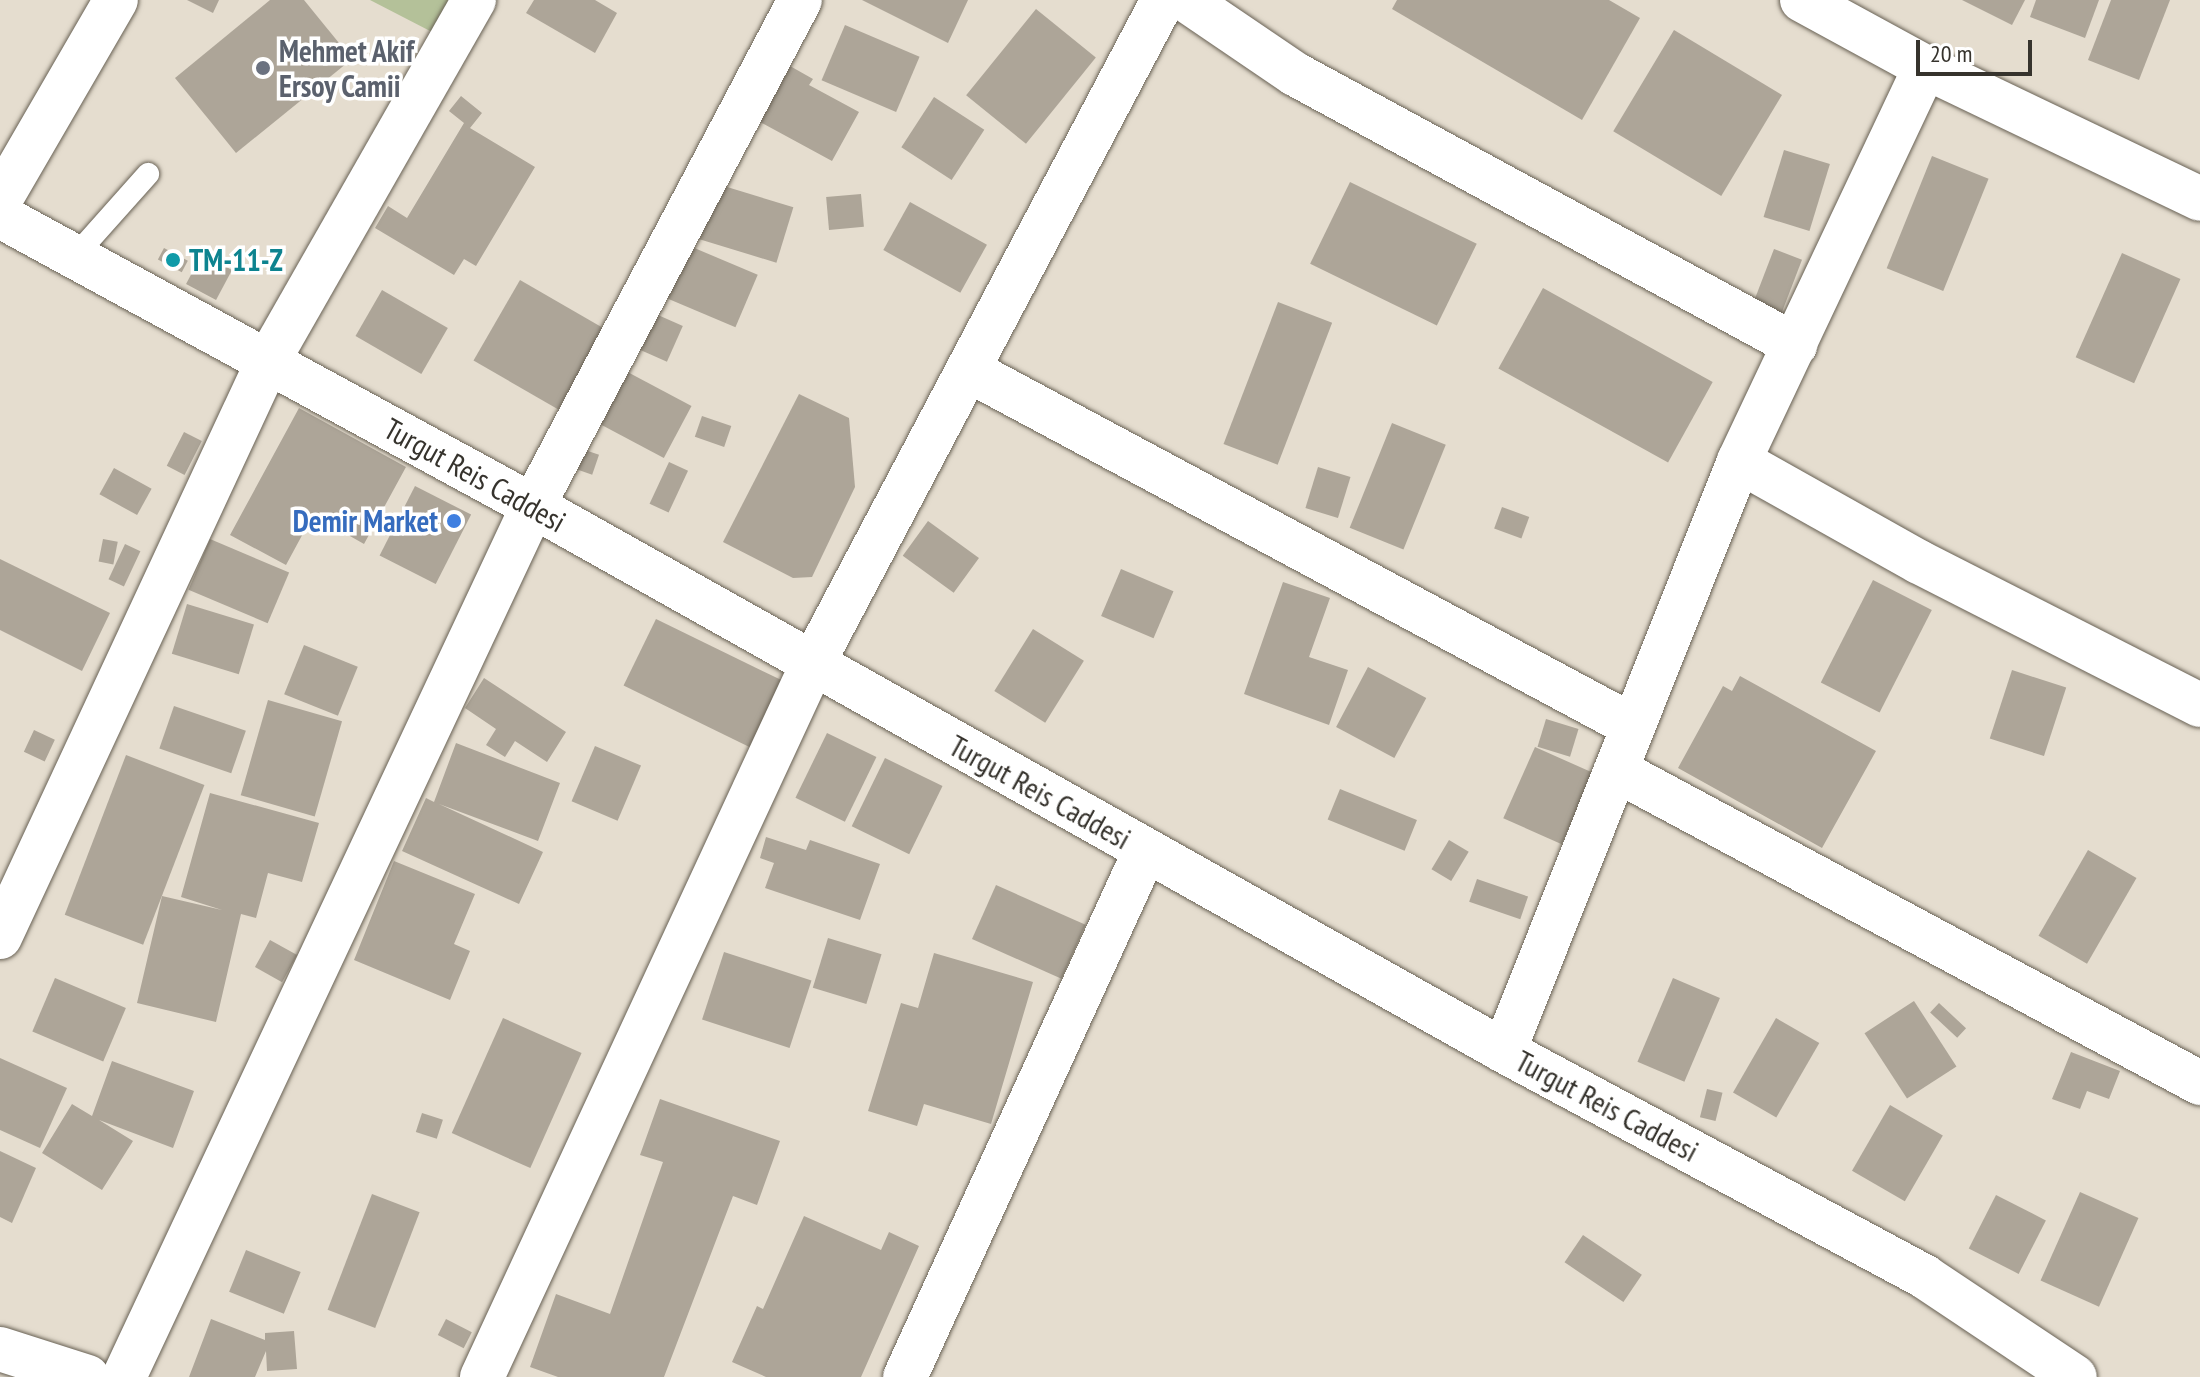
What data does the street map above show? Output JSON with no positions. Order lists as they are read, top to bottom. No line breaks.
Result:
{"streets":{"street":["Turgut Reis Caddesi"]},"places":["Mehmet Akif Ersoy Camii","TM-11-Z","Demir Market"],"scale_bar":"20 m"}
